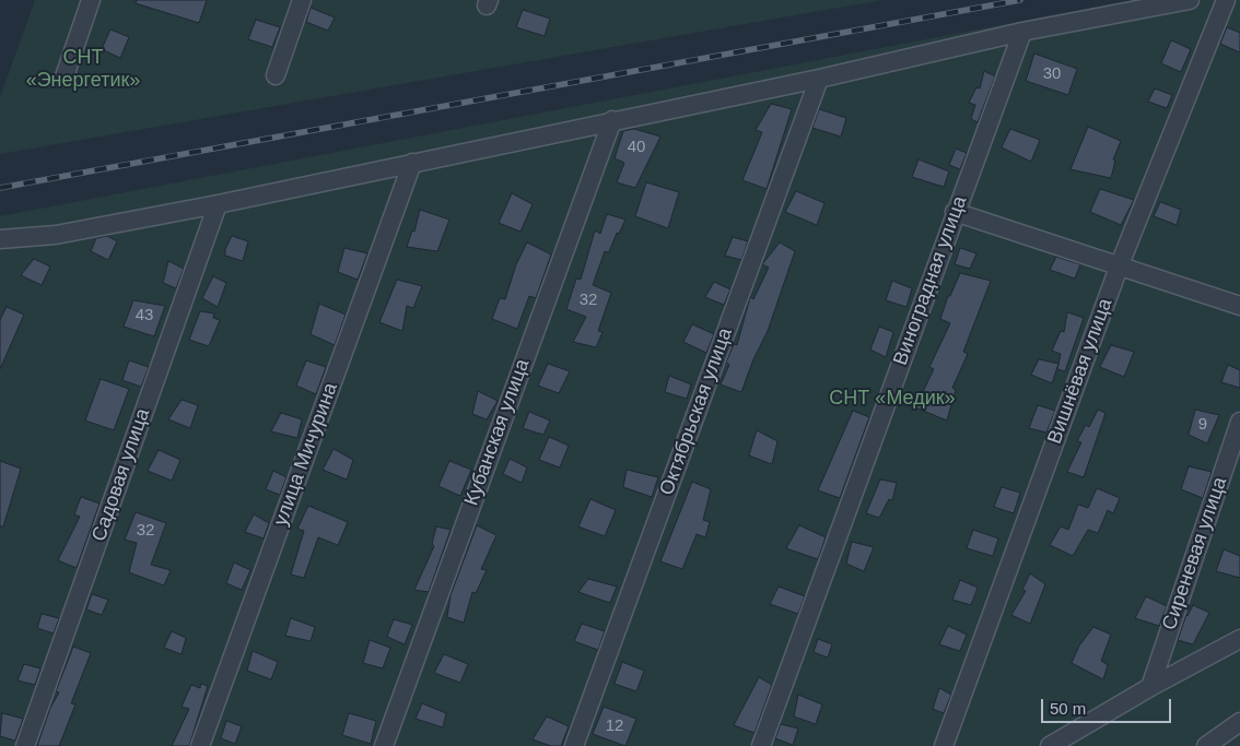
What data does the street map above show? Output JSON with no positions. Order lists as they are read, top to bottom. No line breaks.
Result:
{"streets":{"street":["Виноградная улица","Вишнёвая улица","Октябрьская улица","Кубанская улица","улица Мичурина","Садовая улица","Сиреневая улица"]},"parks":["СНТ «Энергетик»","СНТ «Медик»"],"house_numbers":["30","40","32","43","9","32","12"],"scale_bar":"50 m"}
